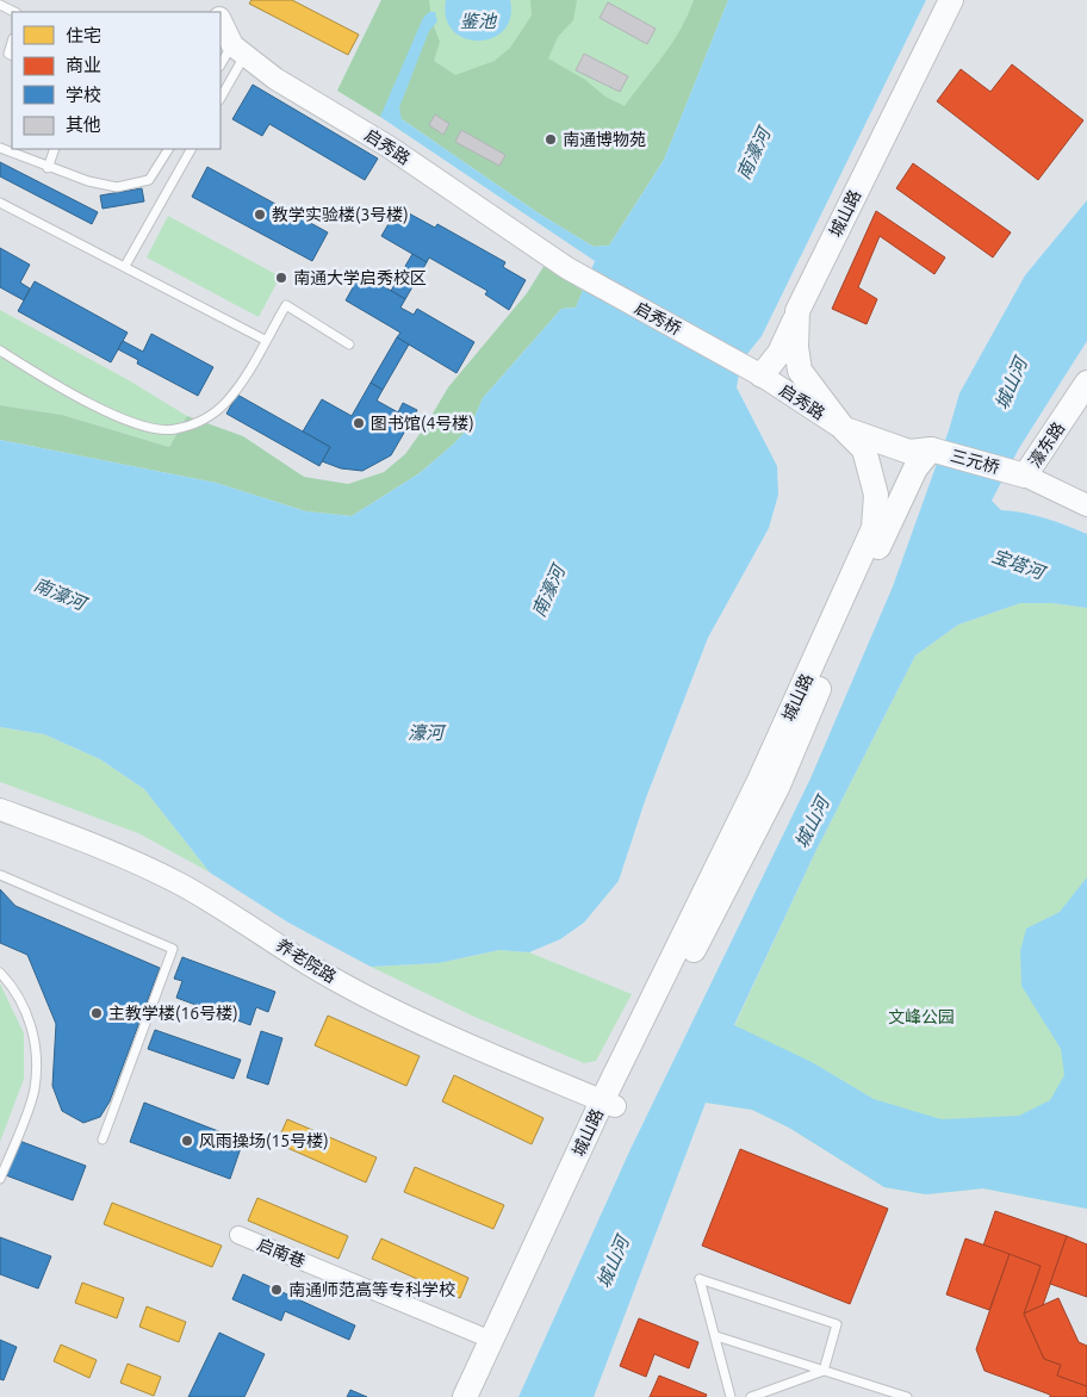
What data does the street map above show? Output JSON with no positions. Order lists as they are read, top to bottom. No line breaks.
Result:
{"streets":{"main road":["城山路","濠东路","三元桥"],"street":["启秀路","启秀桥","养老院路","启南巷"]},"crossings":[["启秀路","城山路"],["启秀路","启秀桥"],["启秀路","三元桥"],["城山路","三元桥"],["城山路","养老院路"],["城山路","启南巷"],["濠东路","三元桥"]],"water":["鉴池","南濠河","城山河","宝塔河","濠河"],"parks":["文峰公园"],"places":["南通博物苑","教学实验楼(3号楼)","南通大学启秀校区","图书馆(4号楼)","主教学楼(16号楼)","风雨操场(15号楼)","南通师范高等专科学校"],"legend":["住宅","商业","学校","其他"]}
